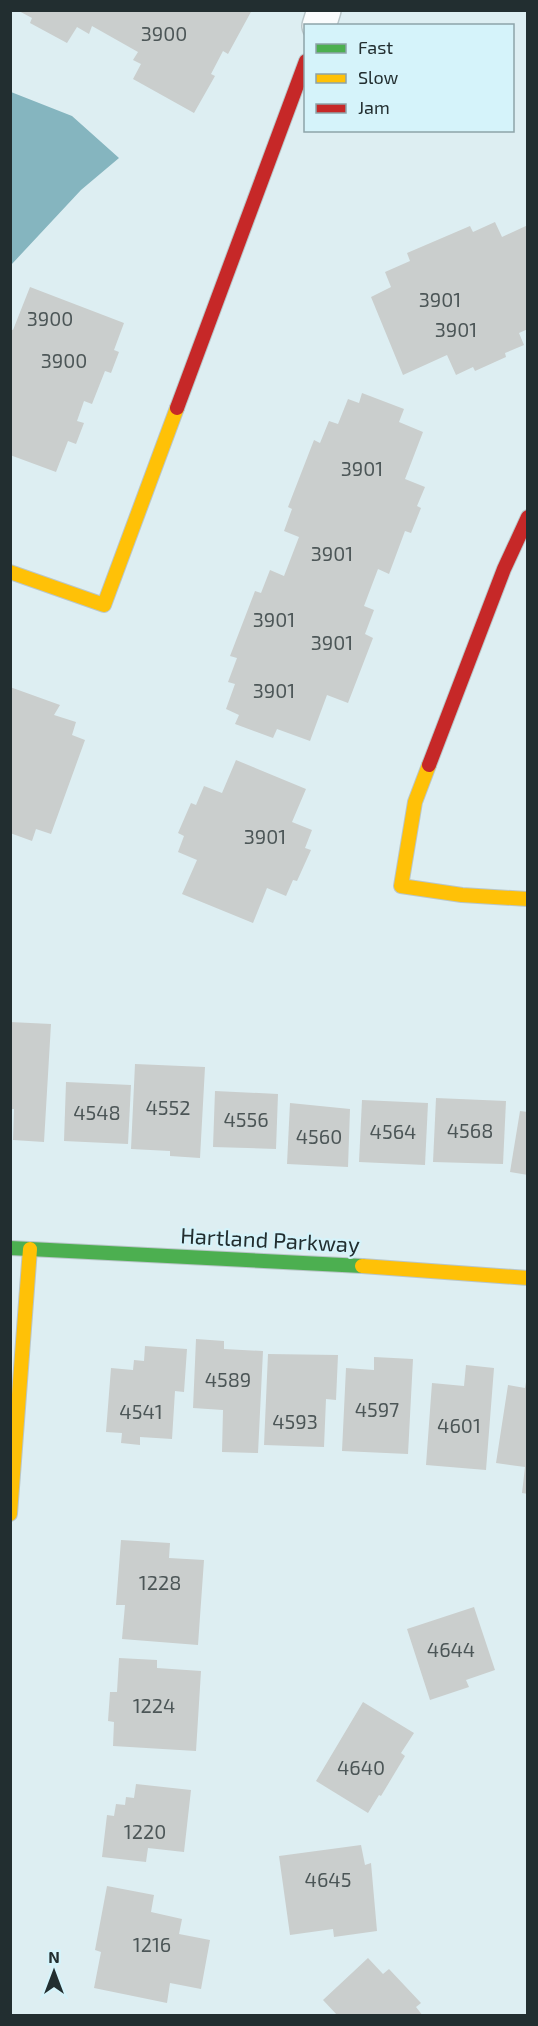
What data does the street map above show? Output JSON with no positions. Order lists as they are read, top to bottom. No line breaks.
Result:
{"streets":{"street":["Hartland Parkway"]},"house_numbers":["3900","3901","3900","3901","3900","3901","3901","3901","3901","3901","3901","4552","4548","4556","4568","4564","4560","4589","4597","4541","4593","4601","1228","4644","1224","4640","1220","4645","1216"],"legend":["Fast","Slow","Jam"],"north":"top"}
